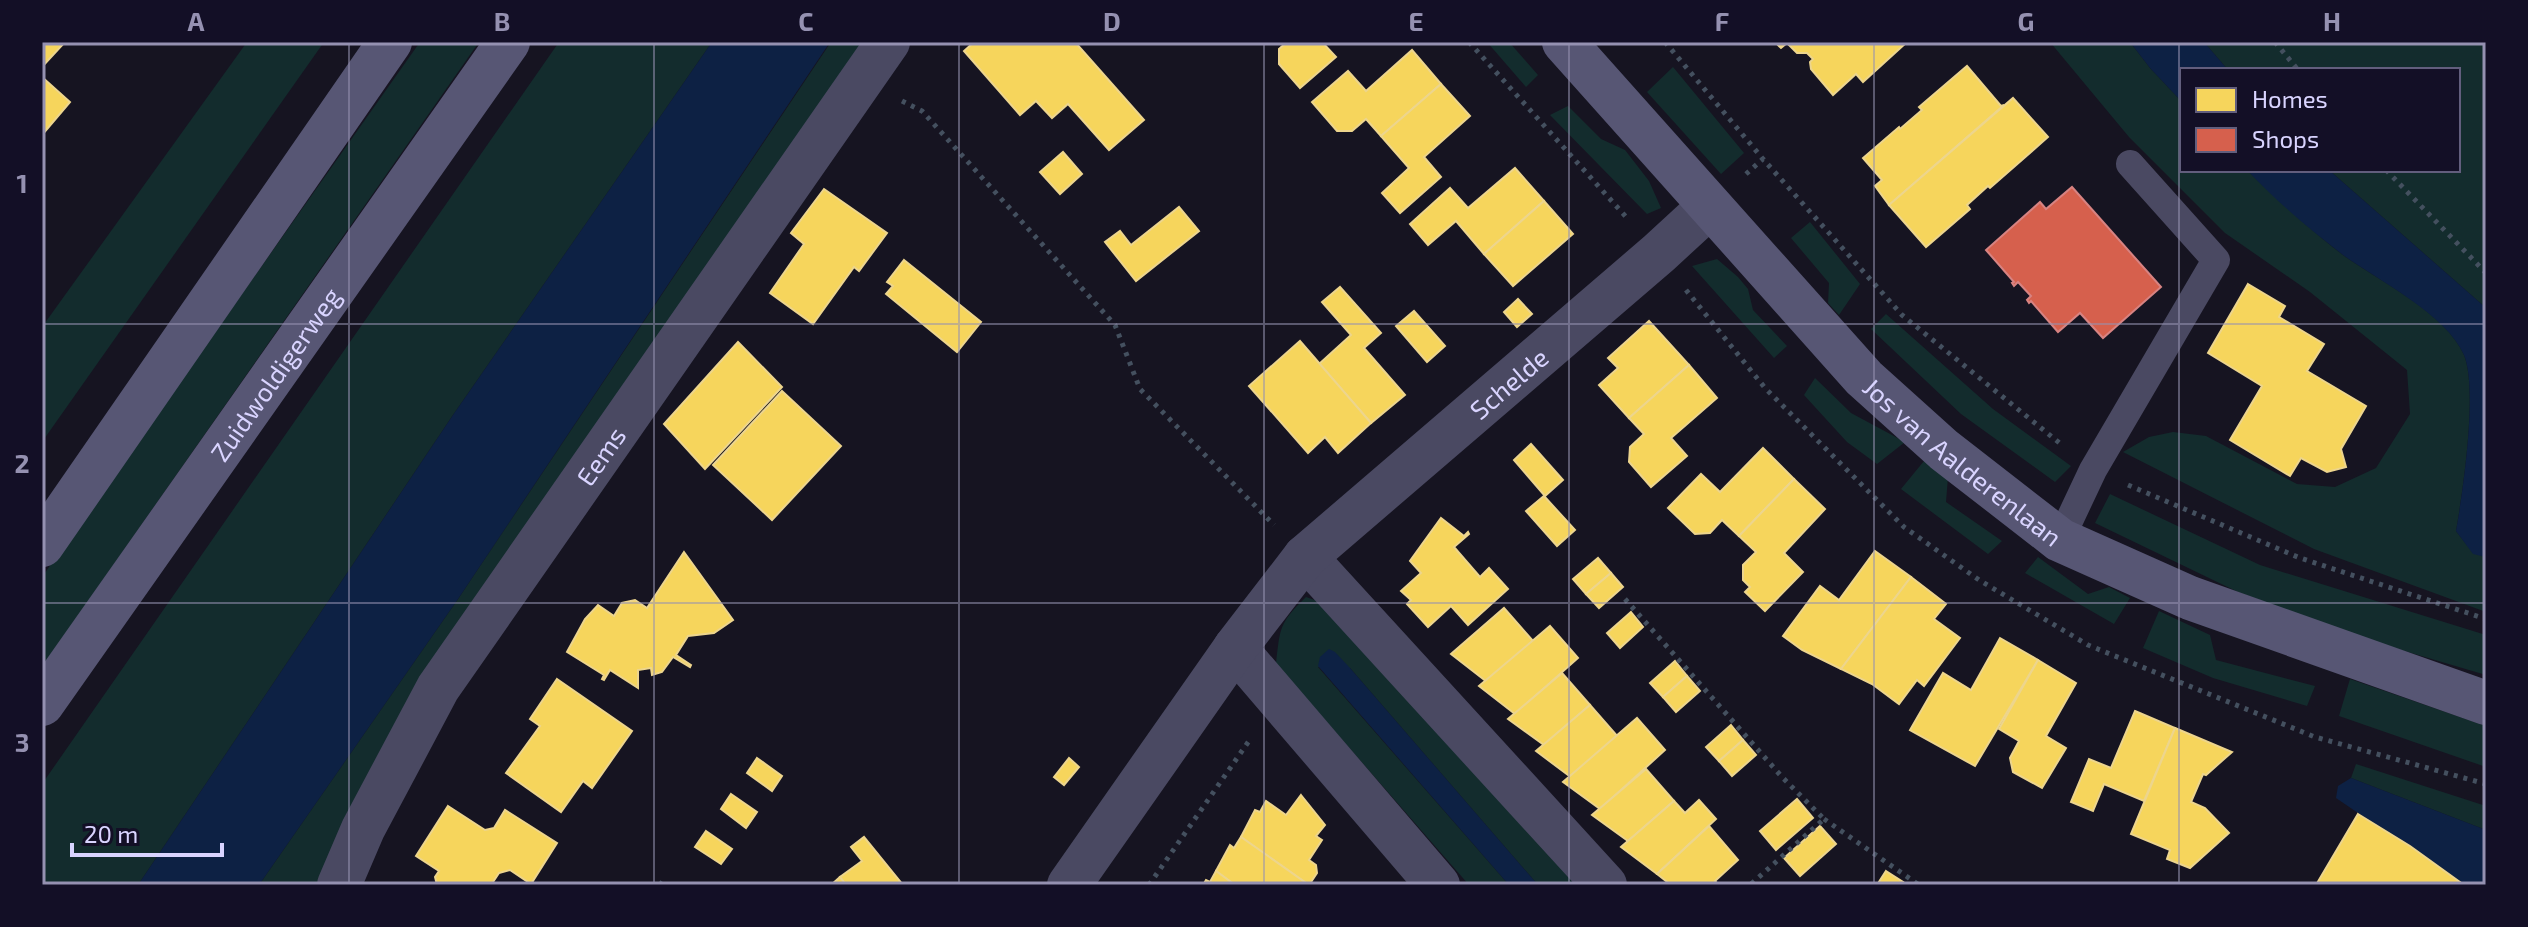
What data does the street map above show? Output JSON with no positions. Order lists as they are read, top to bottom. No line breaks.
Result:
{"streets":{"main road":["Zuidwoldigerweg","Jos van Aalderenlaan"],"street":["Schelde","Eems"]},"crossings":[["Schelde","Jos van Aalderenlaan"]],"legend":["Homes","Shops"],"scale_bar":"20 m","grid":{"columns":["A","B","C","D","E","F","G","H"],"rows":["1","2","3"]}}
